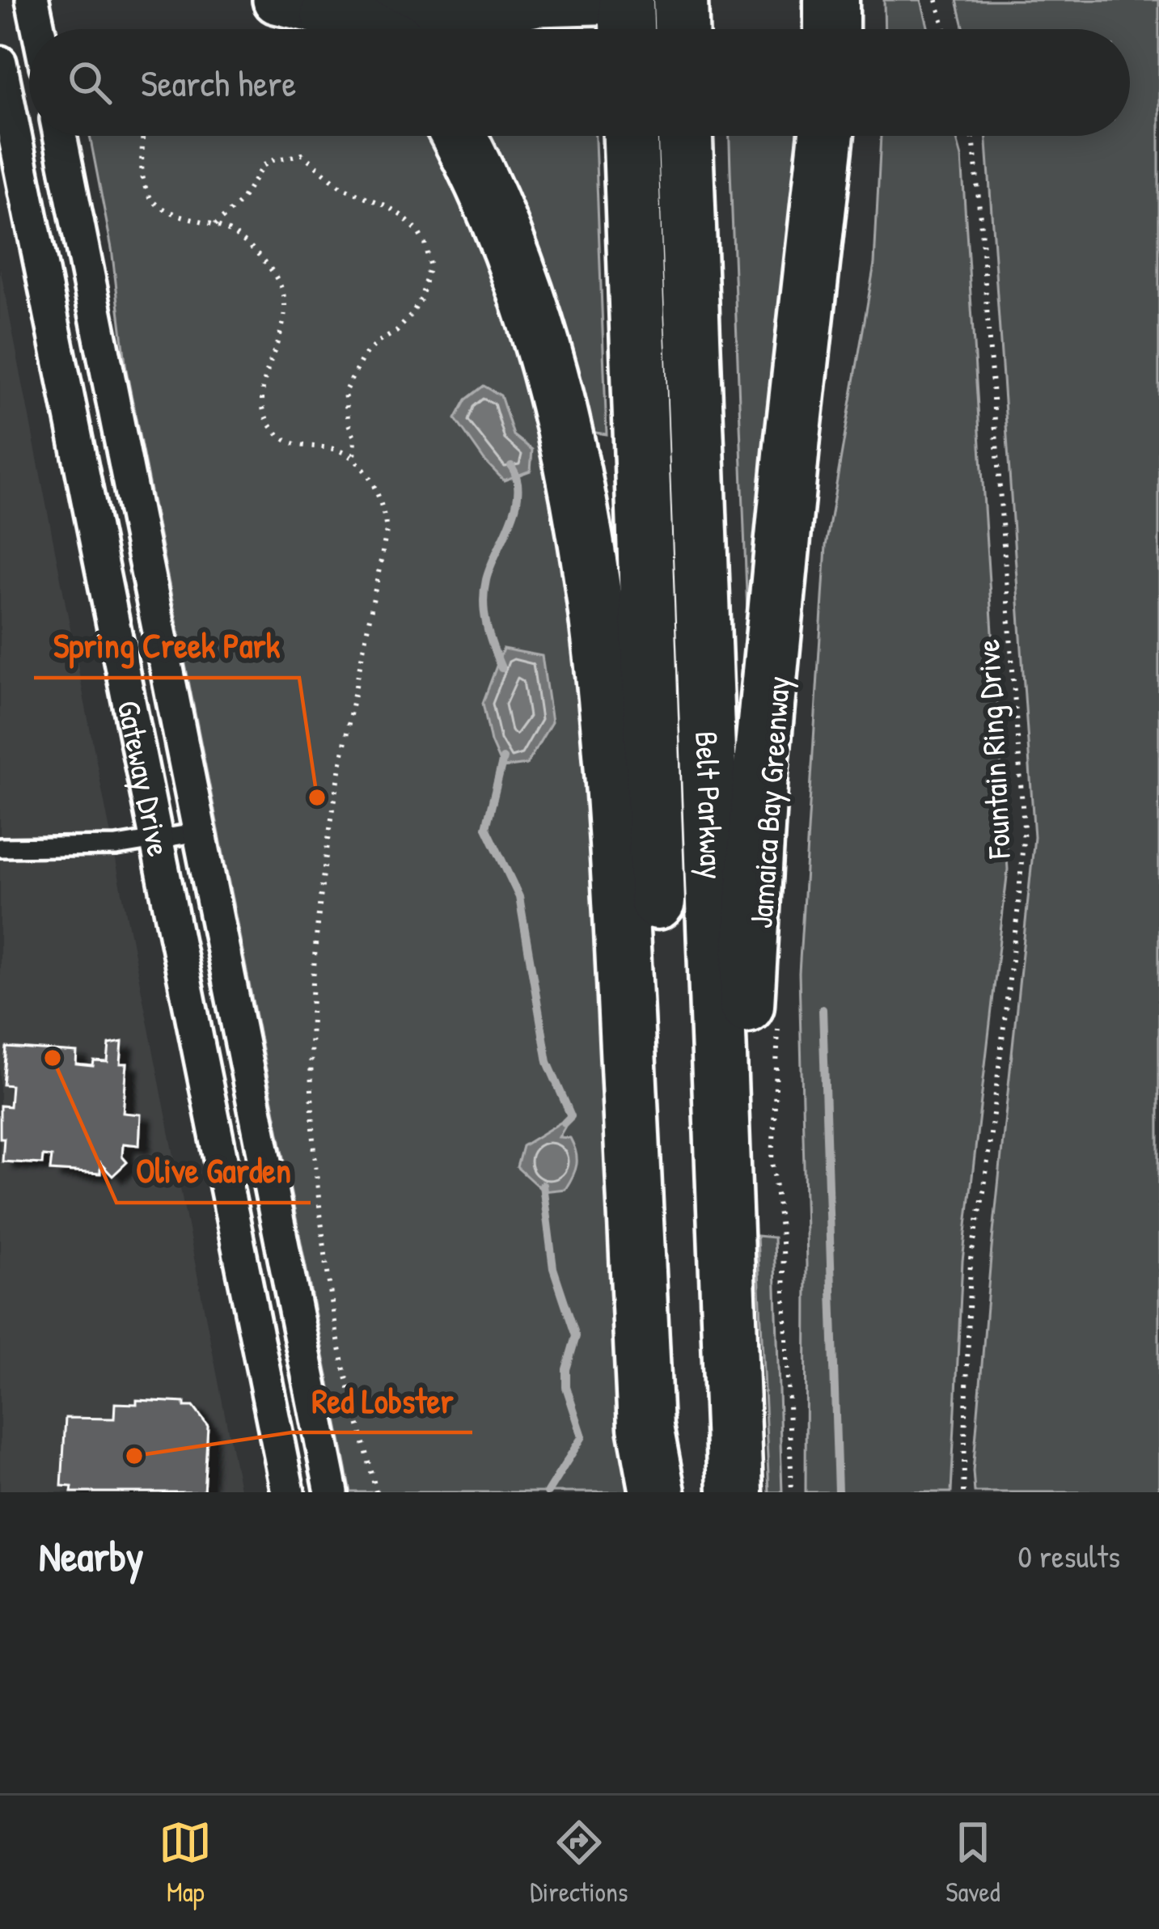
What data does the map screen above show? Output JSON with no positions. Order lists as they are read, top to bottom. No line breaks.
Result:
{"streets":{"highway":["Belt Parkway"],"street":["Gateway Drive"],"path":["Fountain Ring Drive"]},"places":["Spring Creek Park","Olive Garden","Red Lobster"],"page":{"search":"Search here","heading":["Nearby","0 results"],"nav":["Map","Directions","Saved"]}}
